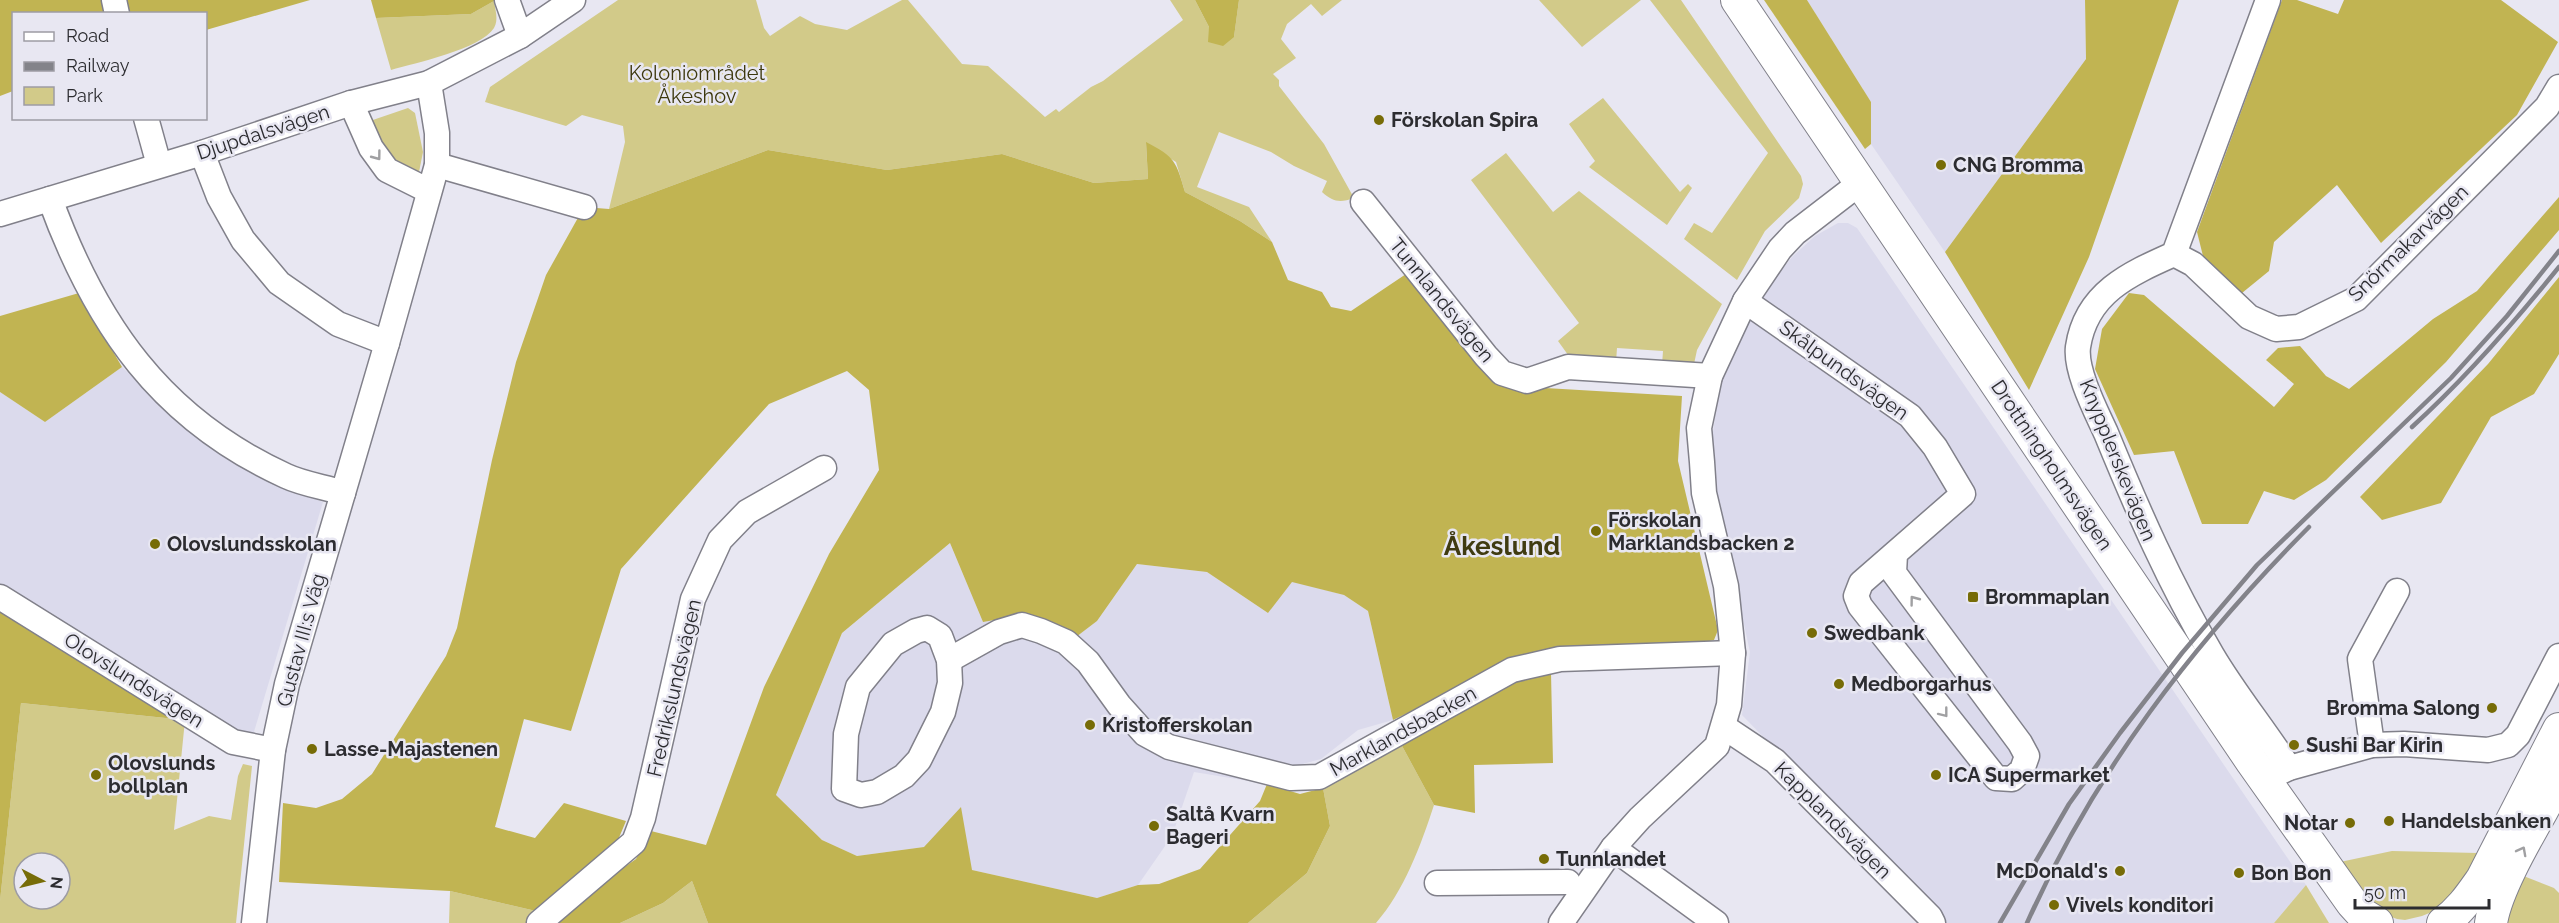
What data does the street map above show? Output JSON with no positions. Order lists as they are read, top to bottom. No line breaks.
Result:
{"streets":{"main road":["Drottningholmsvägen"],"street":["Djupdalsvägen","Snörmakarvägen","Tunnlandsvägen","Skålpundsvägen","Knypplerskevägen","Gustav III:s Väg","Olovslundsvägen","Fredrikslundsvägen","Marklandsbacken","Kapplandsvägen"]},"crossings":[["Djupdalsvägen","Gustav III:s Väg"],["Snörmakarvägen","Knypplerskevägen"],["Knypplerskevägen","Drottningholmsvägen"],["Gustav III:s Väg","Olovslundsvägen"]],"districts":["Åkeslund"],"parks":["Koloniområdet Åkeshov"],"places":{"other":["Förskolan Spira","CNG Bromma","Förskolan Marklandsbacken 2","Olovslundsskolan","Swedbank","Medborgarhus","Bromma Salong","Kristofferskolan","Sushi Bar Kirin","Lasse-Majastenen","Olovslunds bollplan","ICA Supermarket","Handelsbanken","Notar","Saltå Kvarn Bageri","Tunnlandet","McDonald's","Bon Bon","Vivels konditori"],"transit":["Brommaplan"]},"legend":["Road","Railway","Park"],"scale_bar":"50 m","north":"right"}
